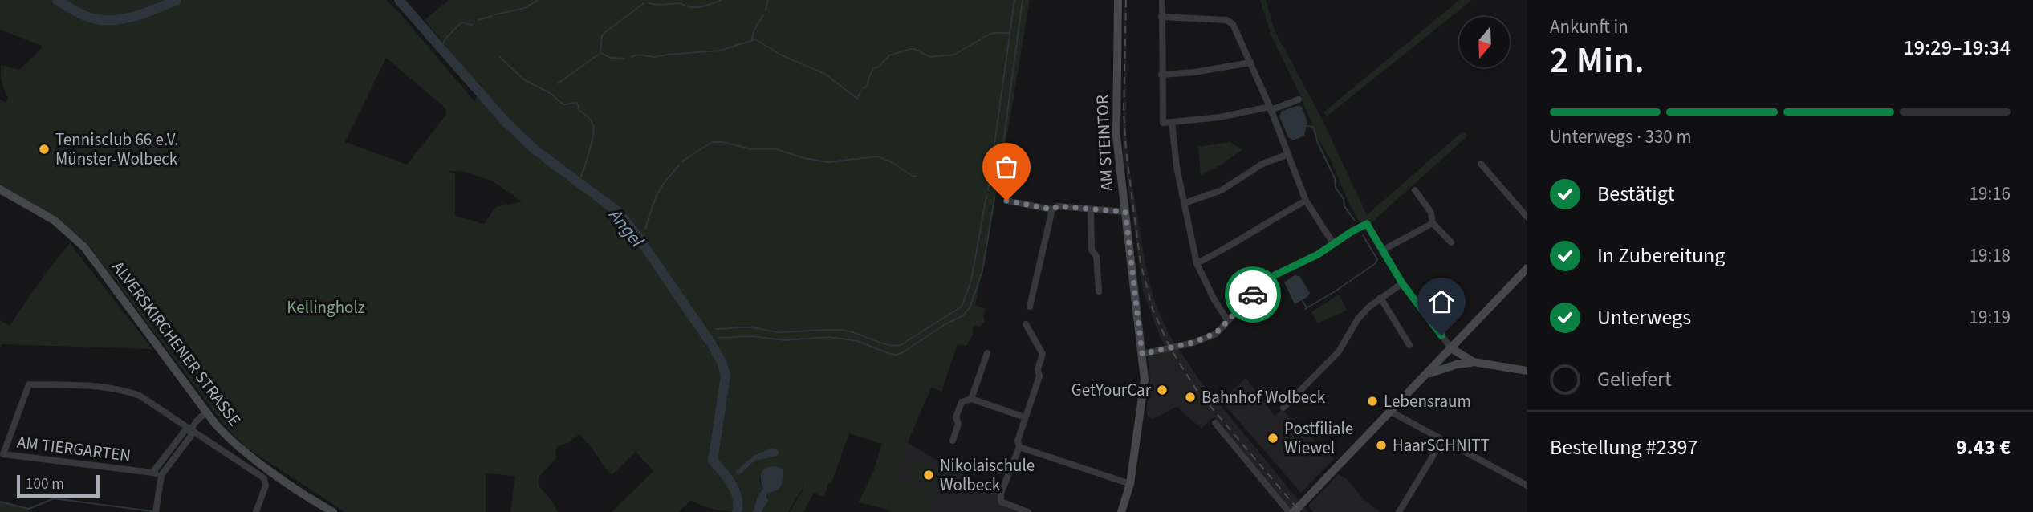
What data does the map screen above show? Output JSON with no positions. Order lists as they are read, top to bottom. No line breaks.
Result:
{"streets":{"street":["AM STEINTOR","ALVERSKIRCHENER STRASSE","AM TIERGARTEN"]},"crossings":[["ALVERSKIRCHENER STRASSE","AM TIERGARTEN"]],"water":["Angel"],"parks":["Kellingholz"],"places":["Tennisclub 66 e.V. Münster-Wolbeck","GetYourCar","Bahnhof Wolbeck","Lebensraum","Postfiliale Wiewel","HaarSCHNITT","Nikolaischule Wolbeck"],"scale_bar":"100 m","north":"bottom","page":{"heading":["2 Min.","Ankunft in","19:29–19:34"],"panel":["Bestellung #2397","9.43 €"],"bar":"Unterwegs · 330 m","list":[["Bestätigt","19:16"],["In Zubereitung","19:18"],["Unterwegs","19:19"],"Geliefert"],"scale":"100 m"}}
